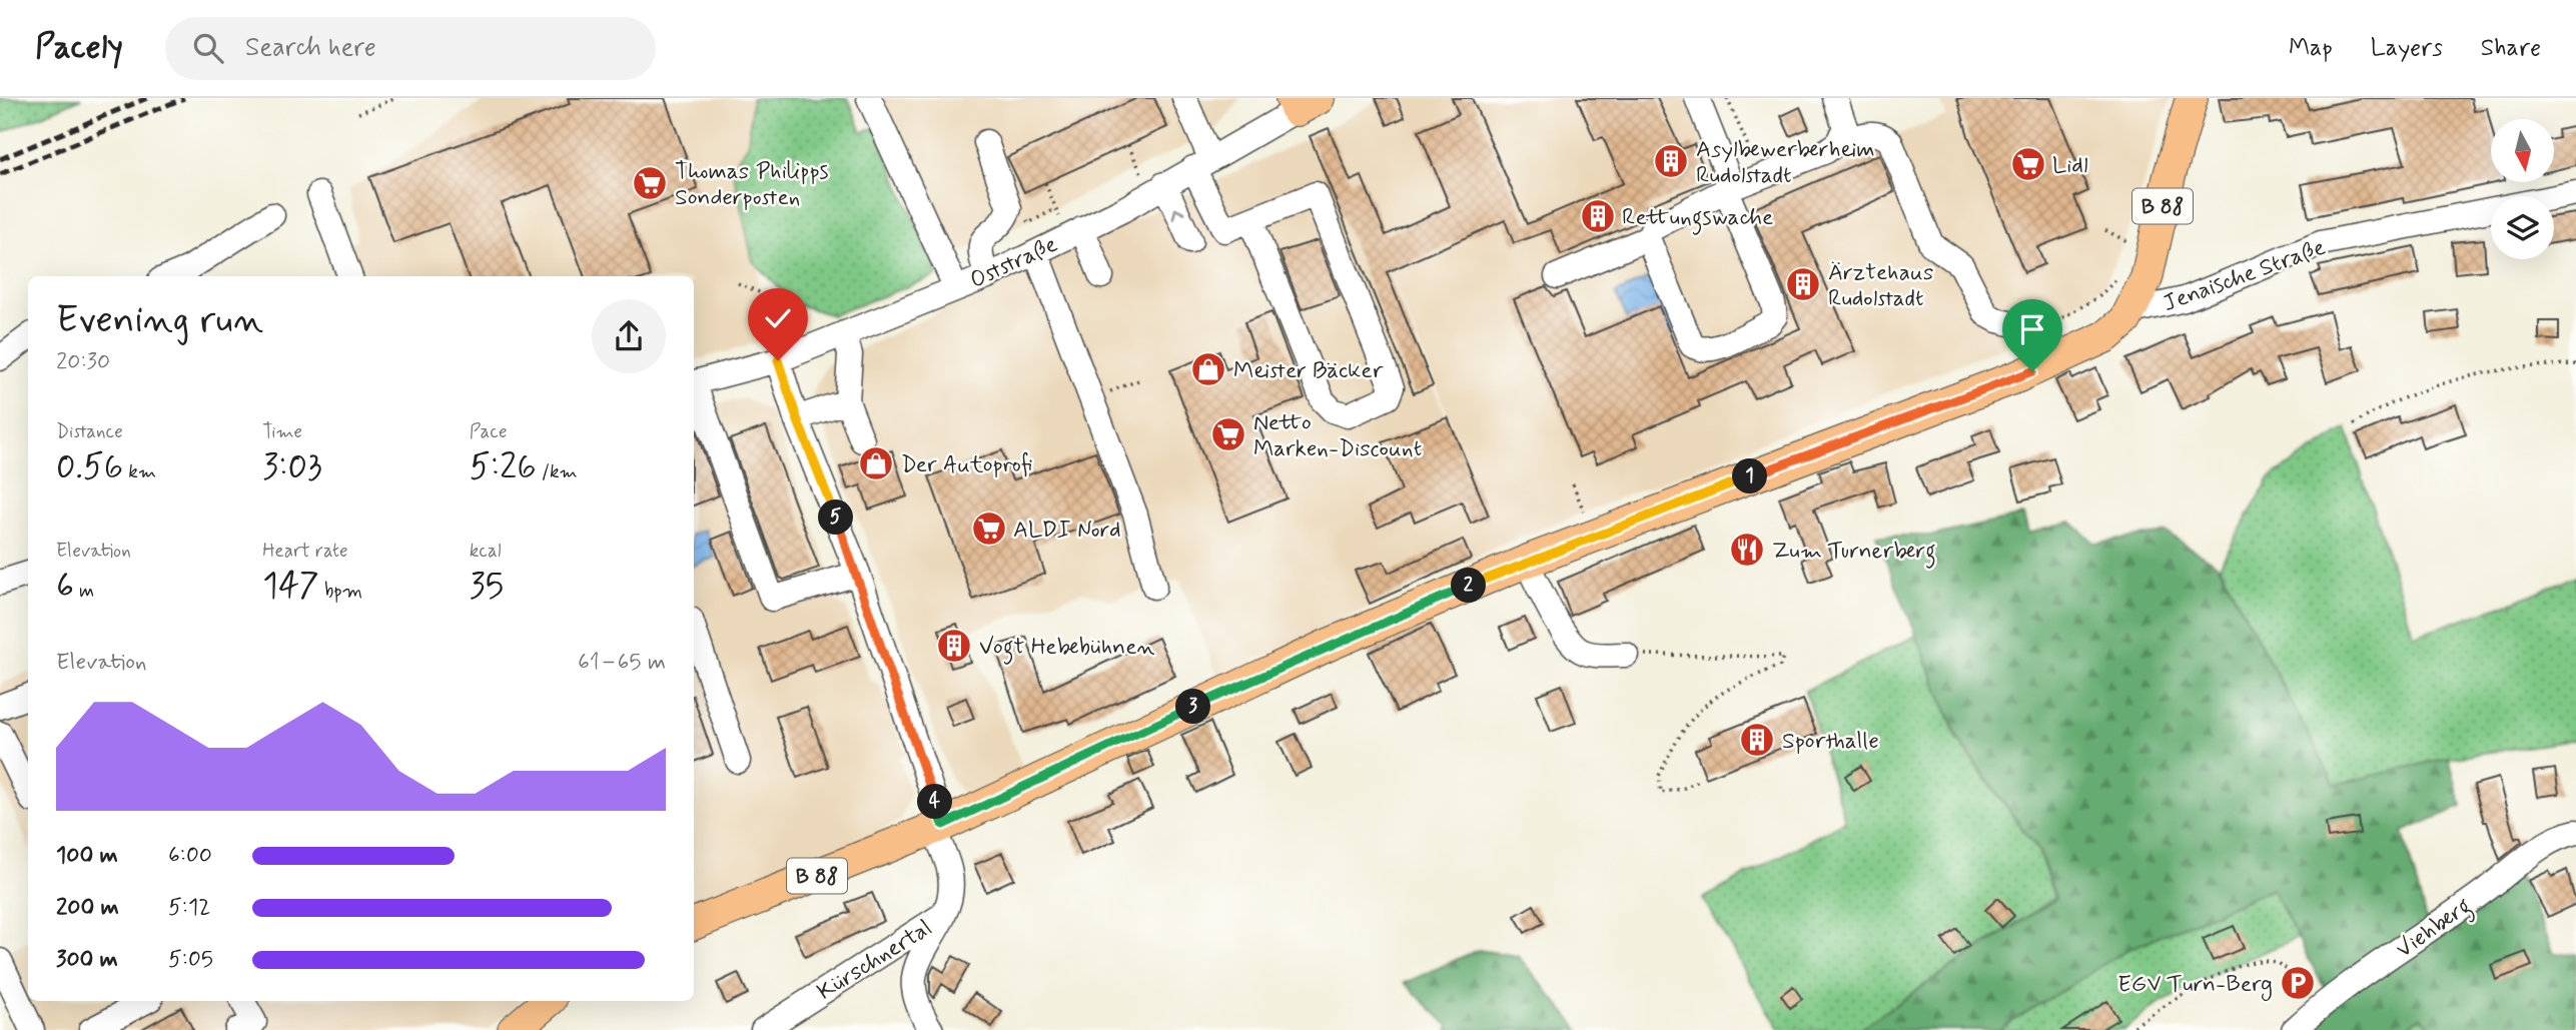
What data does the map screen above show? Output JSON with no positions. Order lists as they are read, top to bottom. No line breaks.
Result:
{"streets":{"main road":["B 88","Jenaische Straße"],"street":["Oststraße","Viehberg","Kürschnertal"]},"crossings":[["B 88","Jenaische Straße"],["Oststraße","Kürschnertal"],["Jenaische Straße","Kürschnertal"]],"places":{"building":["Asylbewerberheim Rudolstadt","Rettungswache","Ärztehaus Rudolstadt","Vogt Hebebühnen","Sporthalle"],"supermarket":["Lidl","Thomas Philipps Sonderposten","Netto Marken-Discount","ALDI Nord"],"shop":["Meister Bäcker","Der Autoprofi"],"restaurant":["Zum Turnerberg"],"parking":["EGV Turn-Berg"]},"north":"bottom","page":{"header":"Pacely","search":"Search here","nav":["Map","Layers","Share"],"heading":["Evening run","20:30"],"stats":[["Distance","0.56 km"],["Time","3:03"],["Pace","5:26 /km"],["Elevation","6 m"],["Heart rate","147 bpm"],["kcal","35"]],"pins":["1","5","2","3","4"],"chart":["Elevation","61–65 m"],"list":[{"name":"100 m","note":"6:00"},{"name":"200 m","note":"5:12"},{"name":"300 m","note":"5:05"}]}}
